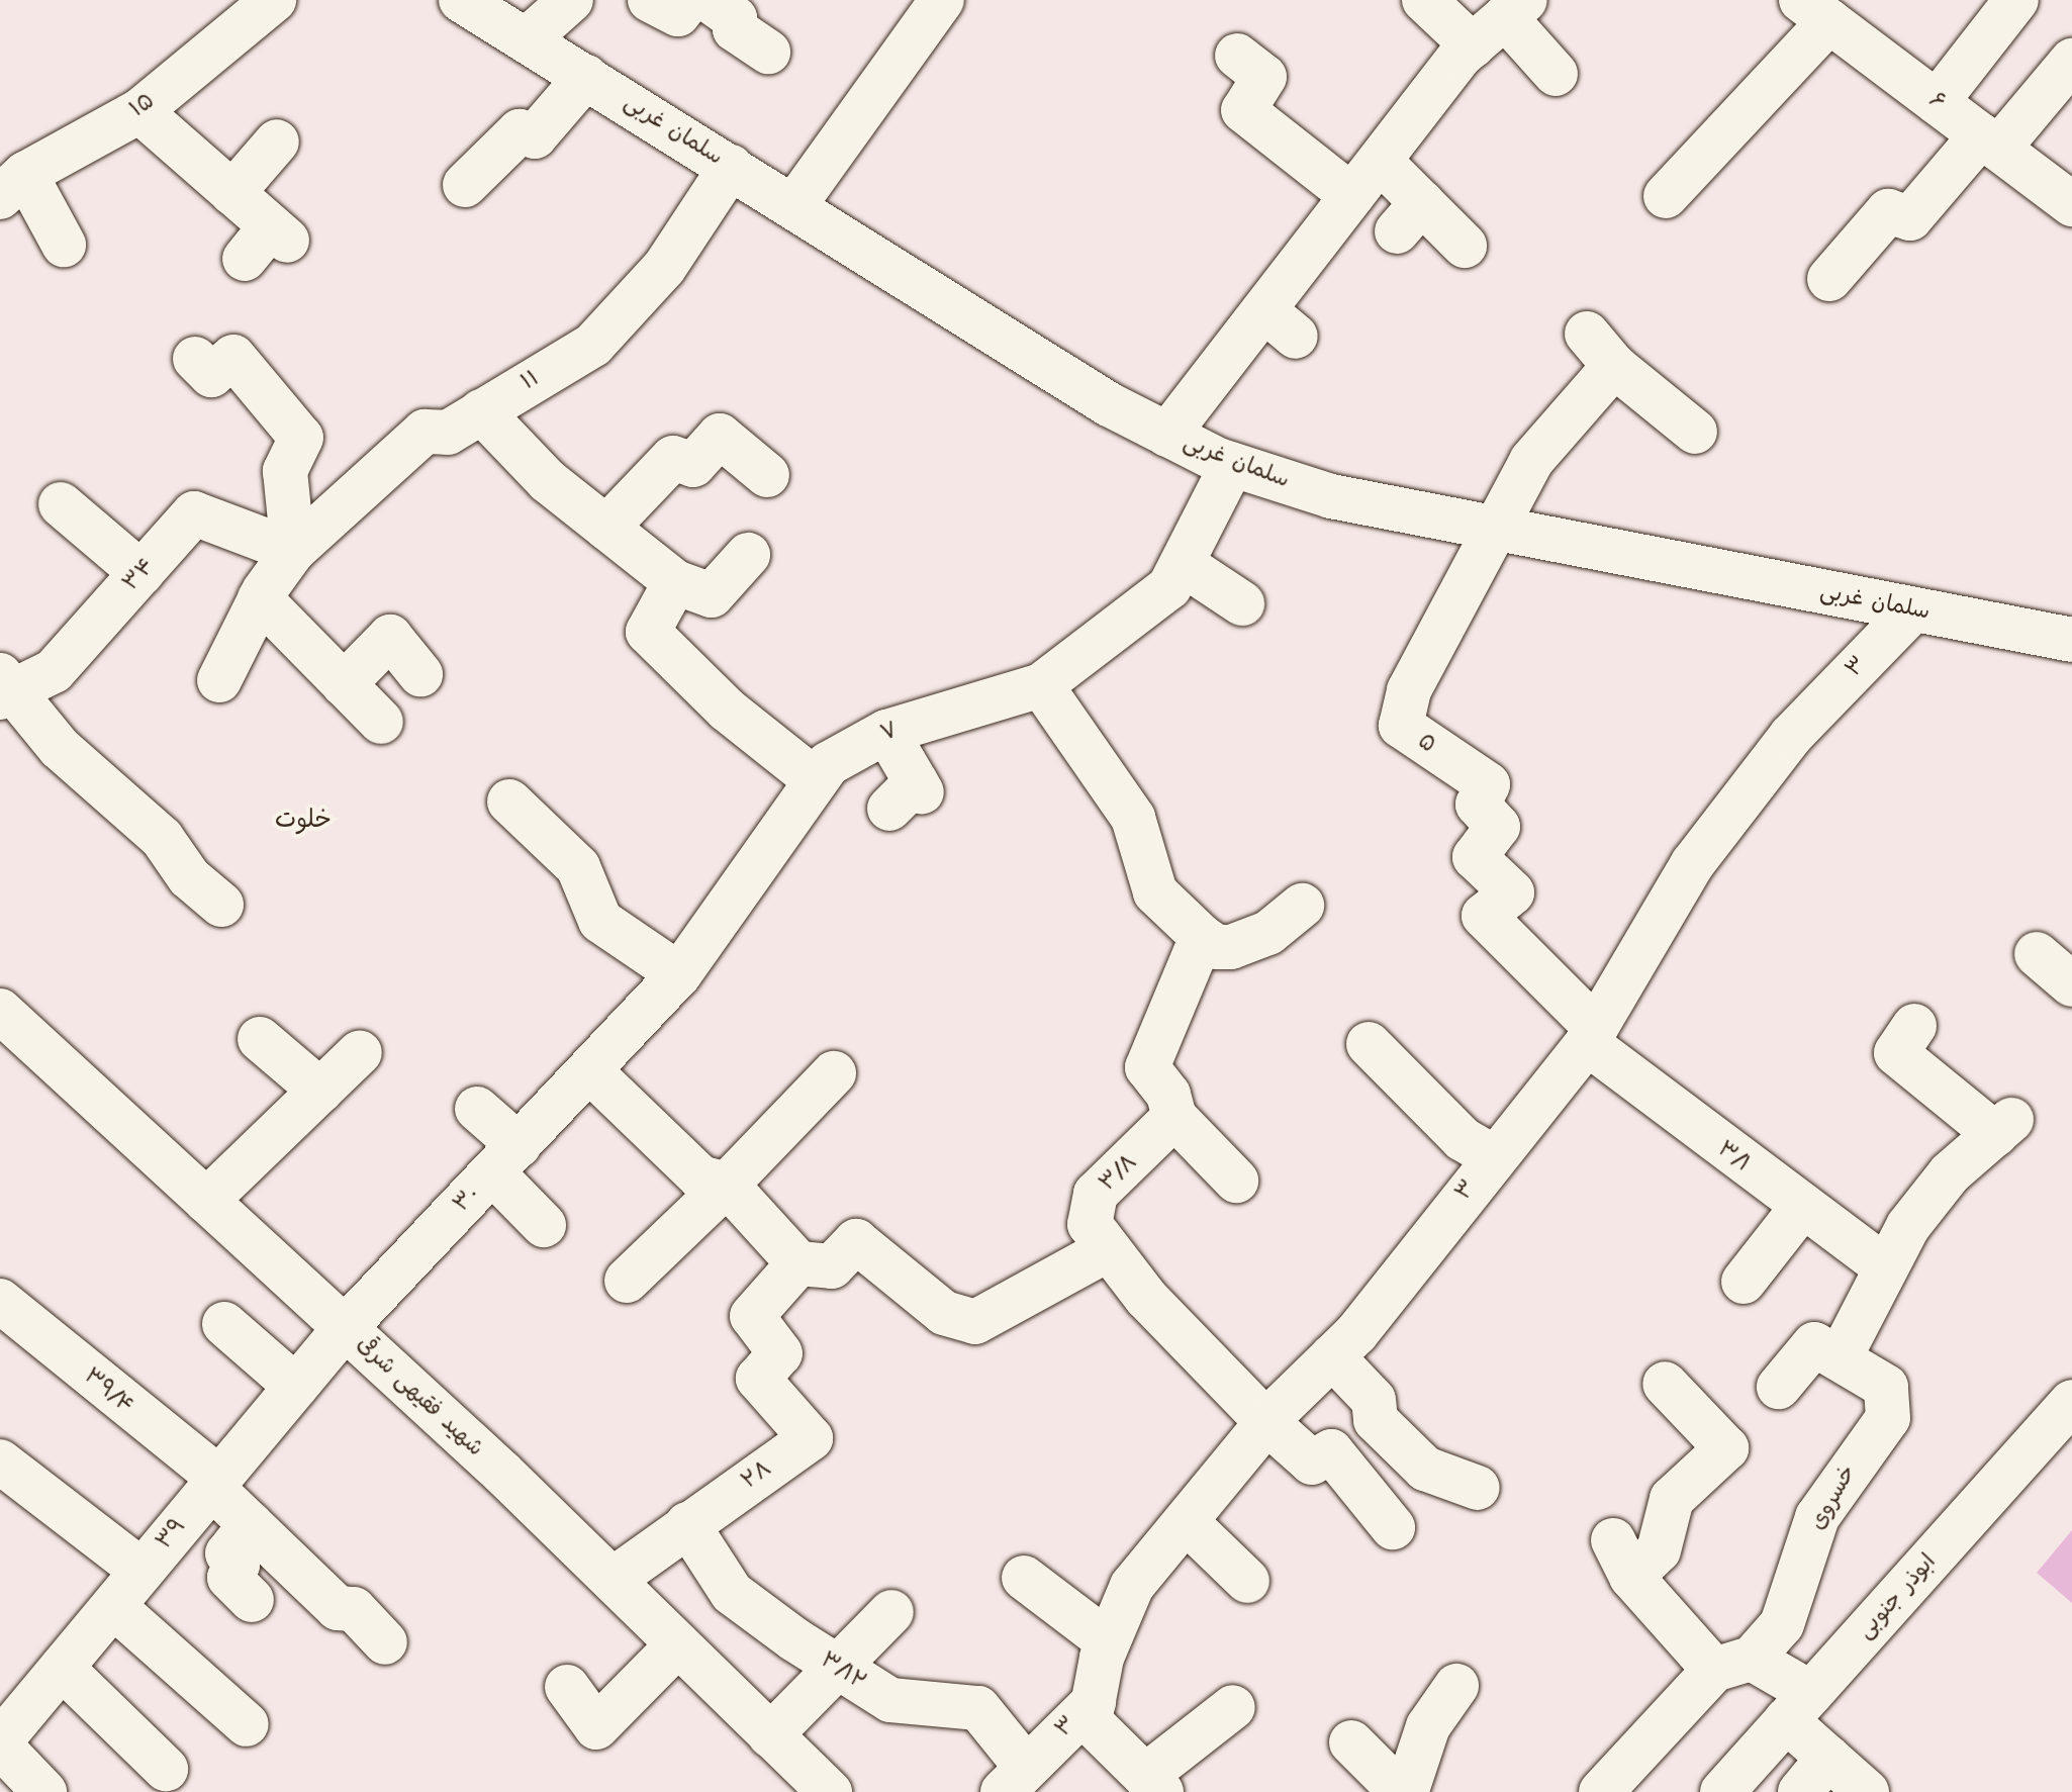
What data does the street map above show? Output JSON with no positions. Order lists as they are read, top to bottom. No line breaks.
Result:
{"streets":{"street":["۶","۱۵","سلمان غربی","۱۱","۳۴","۳","۷","۵","۳/۱","۳/۸","۳۰","۳۹/۴","شهید فقیهی شرقی","۲۸","خسروی","۳۹","ابوذر جنوبی","۳/۱۲"]},"crossings":[["سلمان غربی","۱۱"],["سلمان غربی","۳"],["سلمان غربی","۷"],["سلمان غربی","۵"],["۱۱","۳۴"],["۳","۳/۱"],["۳","۳/۸"],["۳","۳/۱۲"],["۷","۳۰"],["۵","۳/۱"],["۳۰","شهید فقیهی شرقی"],["۳۰","۳۹"],["۳۹/۴","۳۹"],["شهید فقیهی شرقی","۲۸"],["شهید فقیهی شرقی","۳۹"],["۲۸","۳/۱۲"]],"districts":["خلوت"]}
